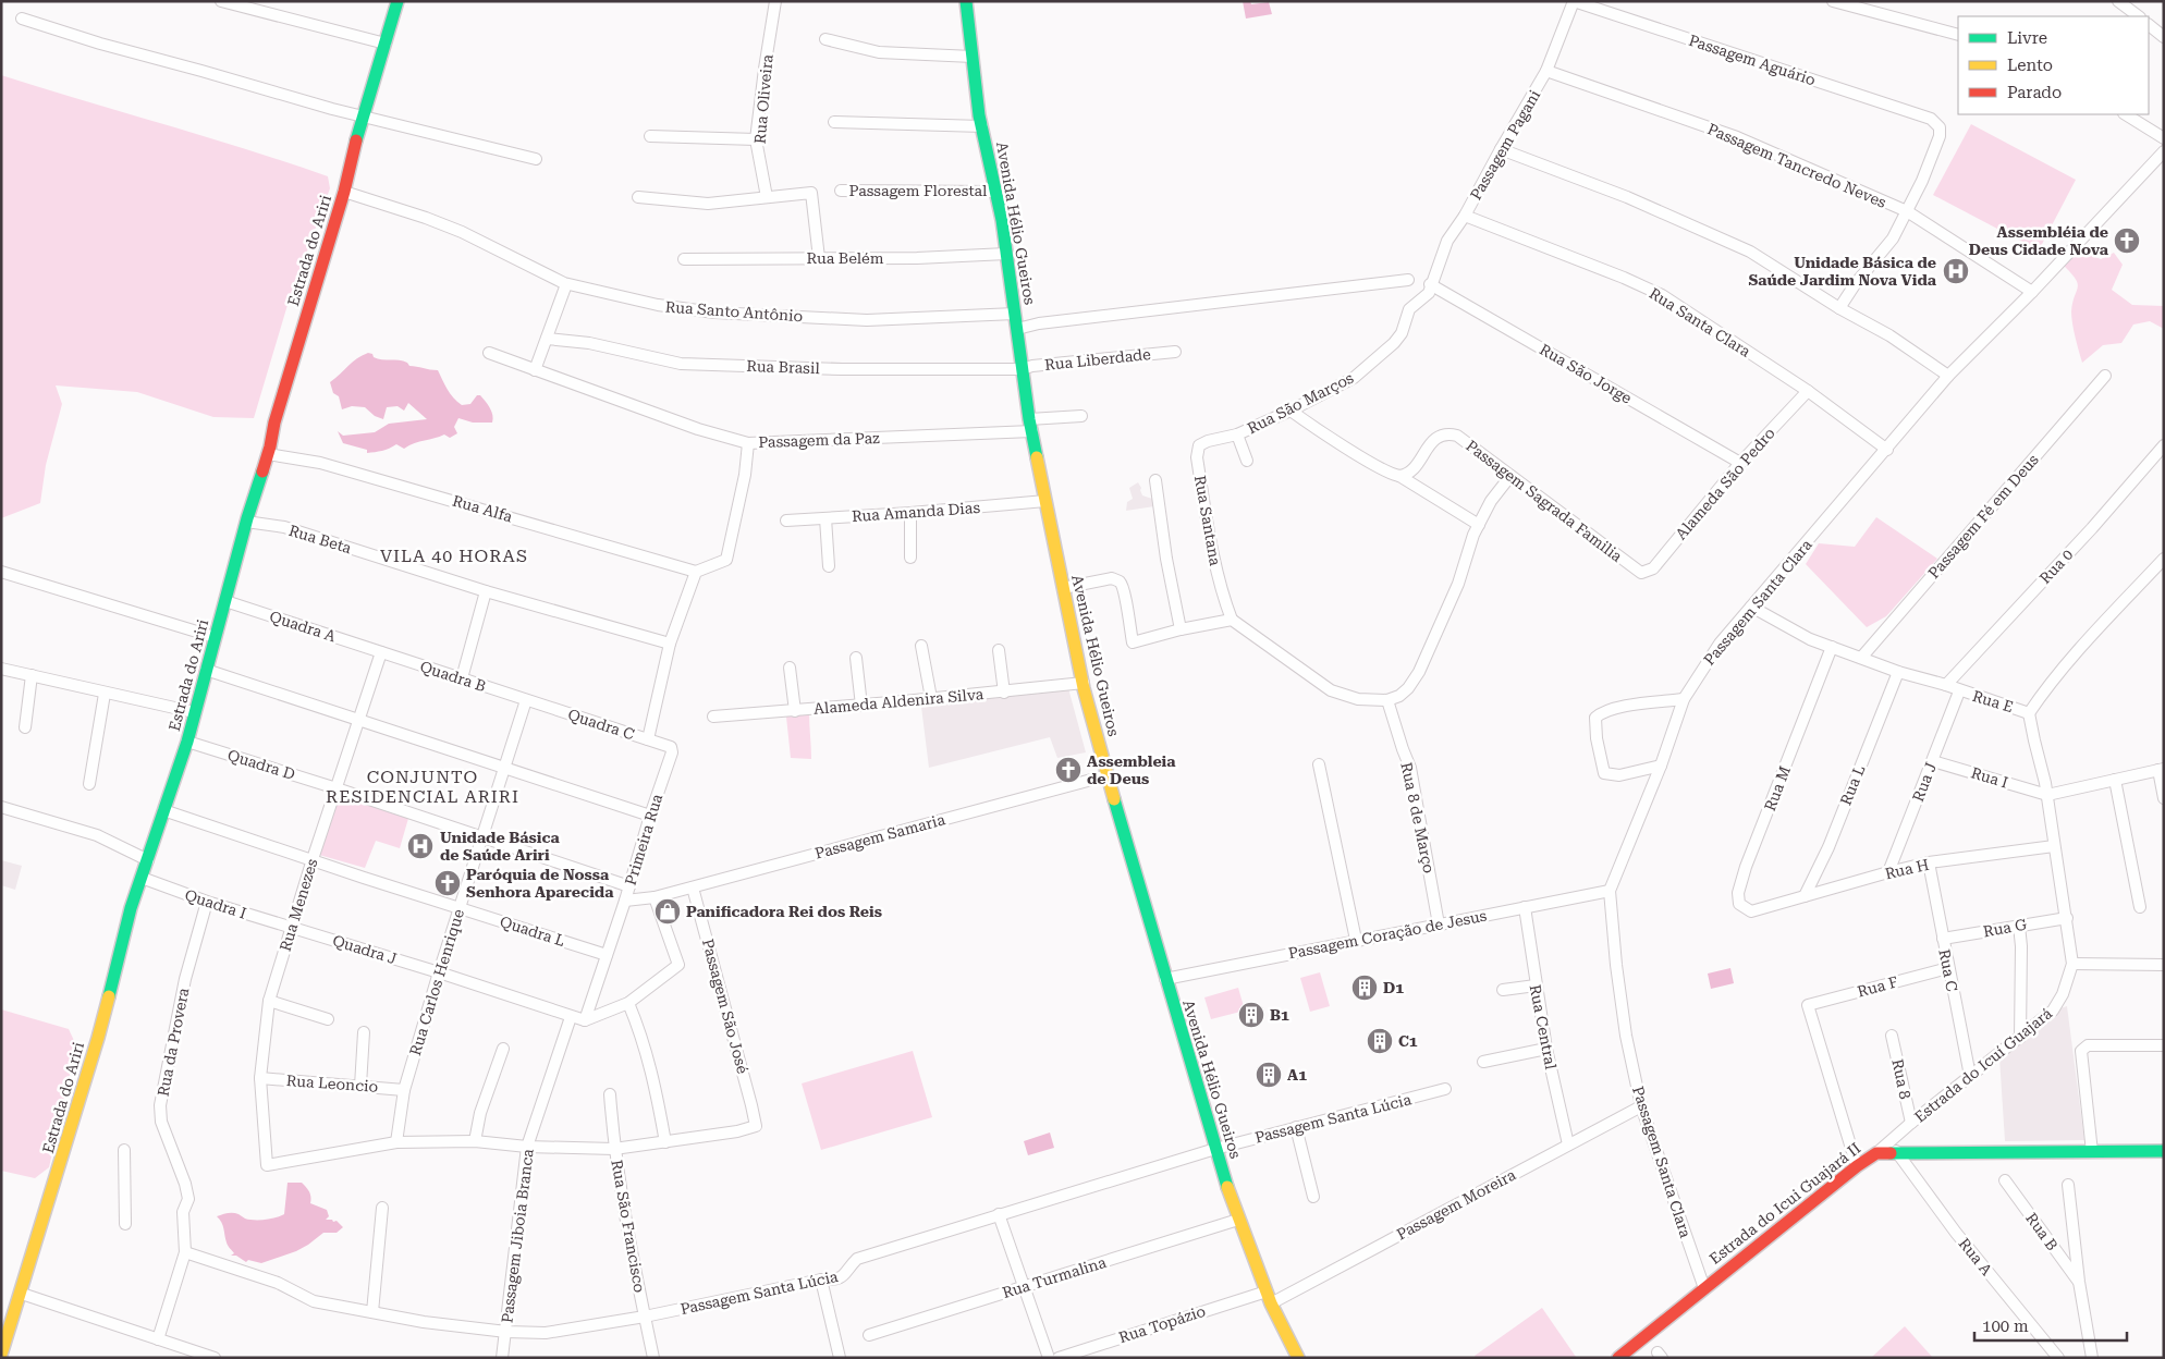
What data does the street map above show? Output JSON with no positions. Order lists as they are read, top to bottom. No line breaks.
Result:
{"streets":{"main road":["Avenida Hélio Gueiros","Estrada do Ariri","Estrada do Icui Guajará II"],"street":["Passagem Aguário","Rua Oliveira","Passagem Pagani","Passagem Tancredo Neves","Passagem Florestal","Rua Belém","Rua Santo Antônio","Rua Santa Clara","Rua Liberdade","Rua Brasil","Rua São Jorge","Rua São Marços","Passagem da Paz","Alameda São Pedro","Passagem Sagrada Familia","Rua Alfa","Rua Amanda Dias","Passagem Fé em Deus","Rua Santana","Rua Beta","Rua 0","Passagem Santa Clara","Quadra A","Quadra B","Alameda Aldenira Silva","Rua E","Quadra C","Quadra D","Rua I","Rua J","Rua L","Rua M","Rua 8 de Março","Passagem Samaria","Primeira Rua","Rua H","Quadra I","Rua Menezes","Rua G","Quadra L","Passagem Coração de Jesus","Quadra J","Rua C","Rua Carlos Henrique","Rua F","Passagem São José","Rua Central","Rua da Provera","Estrada do Icuí Guajará","Rua 8","Rua Leoncio","Passagem Santa Lúcia","Passagem Moreira","Rua São Francisco","Rua B","Passagem Jiboia Branca","Rua A","Rua Turmalina","Rua Topázio"]},"crossings":[["Passagem Aguário","Passagem Pagani"],["Passagem Aguário","Passagem Tancredo Neves"],["Passagem Pagani","Passagem Tancredo Neves"],["Passagem Pagani","Rua Santa Clara"],["Passagem Pagani","Rua São Jorge"],["Passagem Pagani","Rua São Marços"],["Passagem Tancredo Neves","Passagem Santa Clara"],["Passagem Florestal","Avenida Hélio Gueiros"],["Avenida Hélio Gueiros","Rua Belém"],["Avenida Hélio Gueiros","Rua Santo Antônio"],["Avenida Hélio Gueiros","Rua Liberdade"],["Avenida Hélio Gueiros","Rua Brasil"],["Avenida Hélio Gueiros","Passagem da Paz"],["Avenida Hélio Gueiros","Rua Amanda Dias"],["Avenida Hélio Gueiros","Alameda Aldenira Silva"],["Avenida Hélio Gueiros","Passagem Samaria"],["Avenida Hélio Gueiros","Passagem Coração de Jesus"],["Avenida Hélio Gueiros","Passagem Santa Lúcia"],["Avenida Hélio Gueiros","Passagem Moreira"],["Avenida Hélio Gueiros","Rua Turmalina"],["Avenida Hélio Gueiros","Rua Topázio"],["Estrada do Ariri","Rua Santo Antônio"],["Estrada do Ariri","Rua Alfa"],["Estrada do Ariri","Rua Beta"],["Estrada do Ariri","Quadra A"],["Estrada do Ariri","Quadra D"],["Estrada do Ariri","Quadra I"],["Rua Santa Clara","Alameda São Pedro"],["Rua Santa Clara","Passagem Santa Clara"],["Rua Liberdade","Rua Brasil"],["Rua São Jorge","Rua São Marços"],["Rua São Jorge","Alameda São Pedro"],["Rua São Marços","Rua Santana"],["Alameda São Pedro","Passagem Sagrada Familia"],["Passagem Fé em Deus","Rua E"],["Rua 0","Rua E"],["Passagem Santa Clara","Rua E"],["Passagem Santa Clara","Passagem Coração de Jesus"],["Passagem Santa Clara","Estrada do Icui Guajará II"],["Passagem Santa Clara","Passagem Moreira"],["Quadra A","Quadra B"],["Quadra A","Rua Menezes"],["Quadra B","Quadra C"],["Quadra B","Rua Menezes"],["Quadra B","Rua Carlos Henrique"],["Rua E","Rua I"],["Rua E","Rua J"],["Rua E","Rua L"],["Rua E","Rua M"],["Rua E","Rua H"],["Rua E","Rua G"],["Rua E","Estrada do Icuí Guajará"],["Quadra C","Primeira Rua"],["Quadra C","Rua Carlos Henrique"],["Quadra D","Primeira Rua"],["Quadra D","Rua Menezes"],["Quadra D","Rua Carlos Henrique"],["Rua I","Rua J"],["Rua J","Rua H"],["Rua L","Rua H"],["Rua M","Rua H"],["Rua 8 de Março","Passagem Coração de Jesus"],["Passagem Samaria","Primeira Rua"],["Passagem Samaria","Passagem São José"],["Primeira Rua","Quadra L"],["Rua H","Rua C"],["Quadra I","Rua Menezes"],["Quadra I","Quadra J"],["Quadra I","Rua da Provera"],["Rua Menezes","Quadra J"],["Rua Menezes","Rua Carlos Henrique"],["Rua Menezes","Rua Leoncio"],["Rua G","Rua C"],["Quadra L","Rua Carlos Henrique"],["Passagem Coração de Jesus","Rua Central"],["Quadra J","Rua Carlos Henrique"],["Rua C","Rua F"],["Rua C","Estrada do Icuí Guajará"],["Rua Carlos Henrique","Rua Leoncio"],["Rua F","Estrada do Icui Guajará II"],["Rua Central","Passagem Moreira"],["Rua da Provera","Passagem Santa Lúcia"],["Estrada do Icuí Guajará","Rua 8"],["Estrada do Icuí Guajará","Estrada do Icui Guajará II"],["Estrada do Icuí Guajará","Rua A"],["Passagem Santa Lúcia","Rua São Francisco"],["Passagem Santa Lúcia","Passagem Jiboia Branca"],["Estrada do Icui Guajará II","Rua A"],["Passagem Moreira","Rua Topázio"]],"districts":["VILA 40 HORAS","CONJUNTO RESIDENCIAL ARIRI"],"places":{"church":["Assembléia de Deus Cidade Nova","Assembleia de Deus","Paróquia de Nossa Senhora Aparecida"],"hospital":["Unidade Básica de Saúde Jardim Nova Vida","Unidade Básica de Saúde Ariri"],"shop":["Panificadora Rei dos Reis"],"building":["D1","B1","C1","A1"]},"legend":["Livre","Lento","Parado"],"scale_bar":"100 m"}
